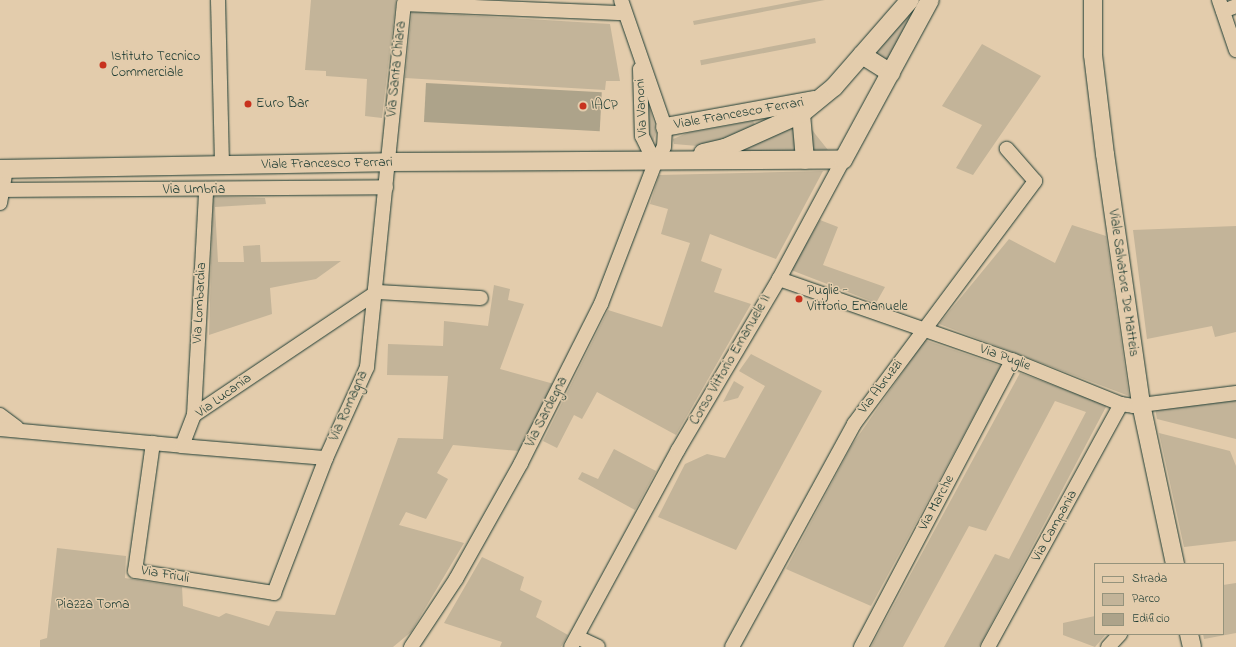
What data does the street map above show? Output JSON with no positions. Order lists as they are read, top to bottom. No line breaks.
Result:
{"streets":{"street":["Via Santa Chiara","Via Vanoni","Viale Francesco Ferrari","Via Umbria","Viale Salvatore De Matteis","Via Lombardia","Via Puglie","Corso Vittorio Emanuele II","Via Abruzzi","Via Lucania","Via Romagna","Via Sardegna","Via Marche","Via Campania","Via Friuli"]},"crossings":[["Via Santa Chiara","Via Vanoni"],["Via Santa Chiara","Viale Francesco Ferrari"],["Via Santa Chiara","Via Romagna"],["Via Vanoni","Viale Francesco Ferrari"],["Via Vanoni","Via Sardegna"],["Viale Francesco Ferrari","Corso Vittorio Emanuele II"],["Viale Francesco Ferrari","Via Romagna"],["Viale Francesco Ferrari","Via Sardegna"],["Via Umbria","Via Lombardia"],["Via Umbria","Via Romagna"],["Viale Salvatore De Matteis","Via Puglie"],["Via Lombardia","Via Lucania"],["Via Puglie","Corso Vittorio Emanuele II"],["Via Puglie","Via Abruzzi"],["Via Puglie","Via Marche"],["Via Puglie","Via Campania"],["Via Lucania","Via Romagna"],["Via Romagna","Via Friuli"]],"parks":["Piazza Toma"],"places":["Istituto Tecnico Commerciale","Euro Bar","IACP","Puglie - Vittorio Emanuele"],"legend":["Strada","Parco","Edificio"]}
